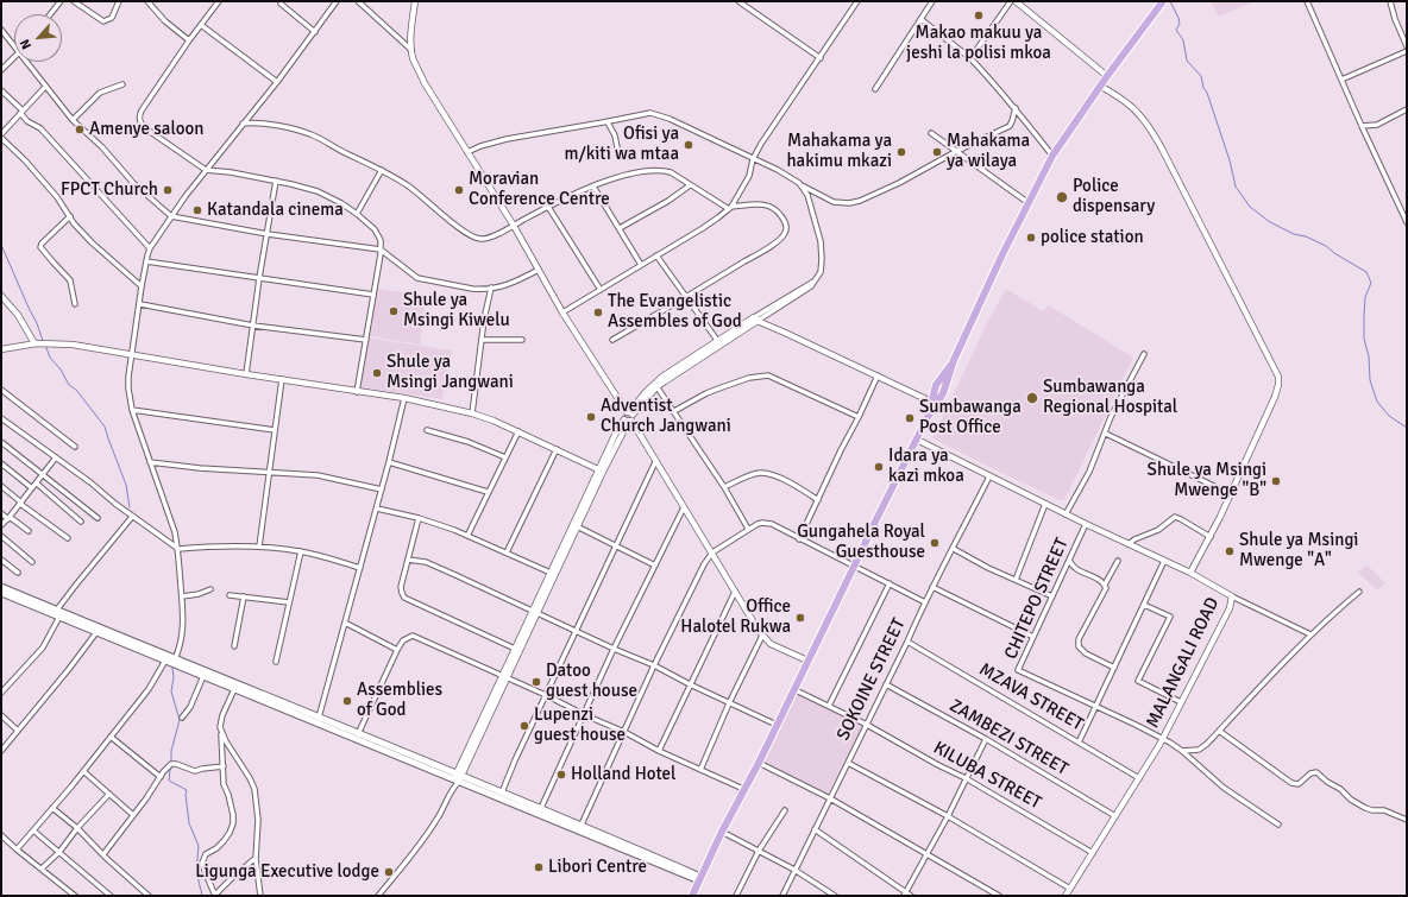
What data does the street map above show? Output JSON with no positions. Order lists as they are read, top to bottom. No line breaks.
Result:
{"streets":{"street":["CHITEPO STREET","MALANGALI ROAD","SOKOINE STREET","MZAVA STREET","ZAMBEZI STREET","KILUBA STREET"]},"crossings":[["CHITEPO STREET","MALANGALI ROAD"],["MALANGALI ROAD","SOKOINE STREET"],["MALANGALI ROAD","MZAVA STREET"],["MALANGALI ROAD","ZAMBEZI STREET"],["MALANGALI ROAD","KILUBA STREET"],["SOKOINE STREET","MZAVA STREET"],["SOKOINE STREET","ZAMBEZI STREET"],["SOKOINE STREET","KILUBA STREET"]],"places":["Makao makuu ya jeshi la polisi mkoa","Amenye saloon","Ofisi ya m/kiti wa mtaa","Mahakama ya hakimu mkazi","Mahakama ya wilaya","FPCT Church","Moravian Conference Centre","Police dispensary","Katandala cinema","police station","Shule ya Msingi Kiwelu","The Evangelistic Assembles of God","Shule ya Msingi Jangwani","Sumbawanga Regional Hospital","Adventist Church Jangwani","Sumbawanga Post Office","Idara ya kazi mkoa","Shule ya Msingi Mwenge \"B\"","Gungahela Royal Guesthouse","Shule ya Msingi Mwenge \"A\"","Office Halotel Rukwa","Datoo guest house","Assemblies of God","Lupenzi guest house","Holland Hotel","Libori Centre","Ligunga Executive lodge"],"north":"bottom left"}
